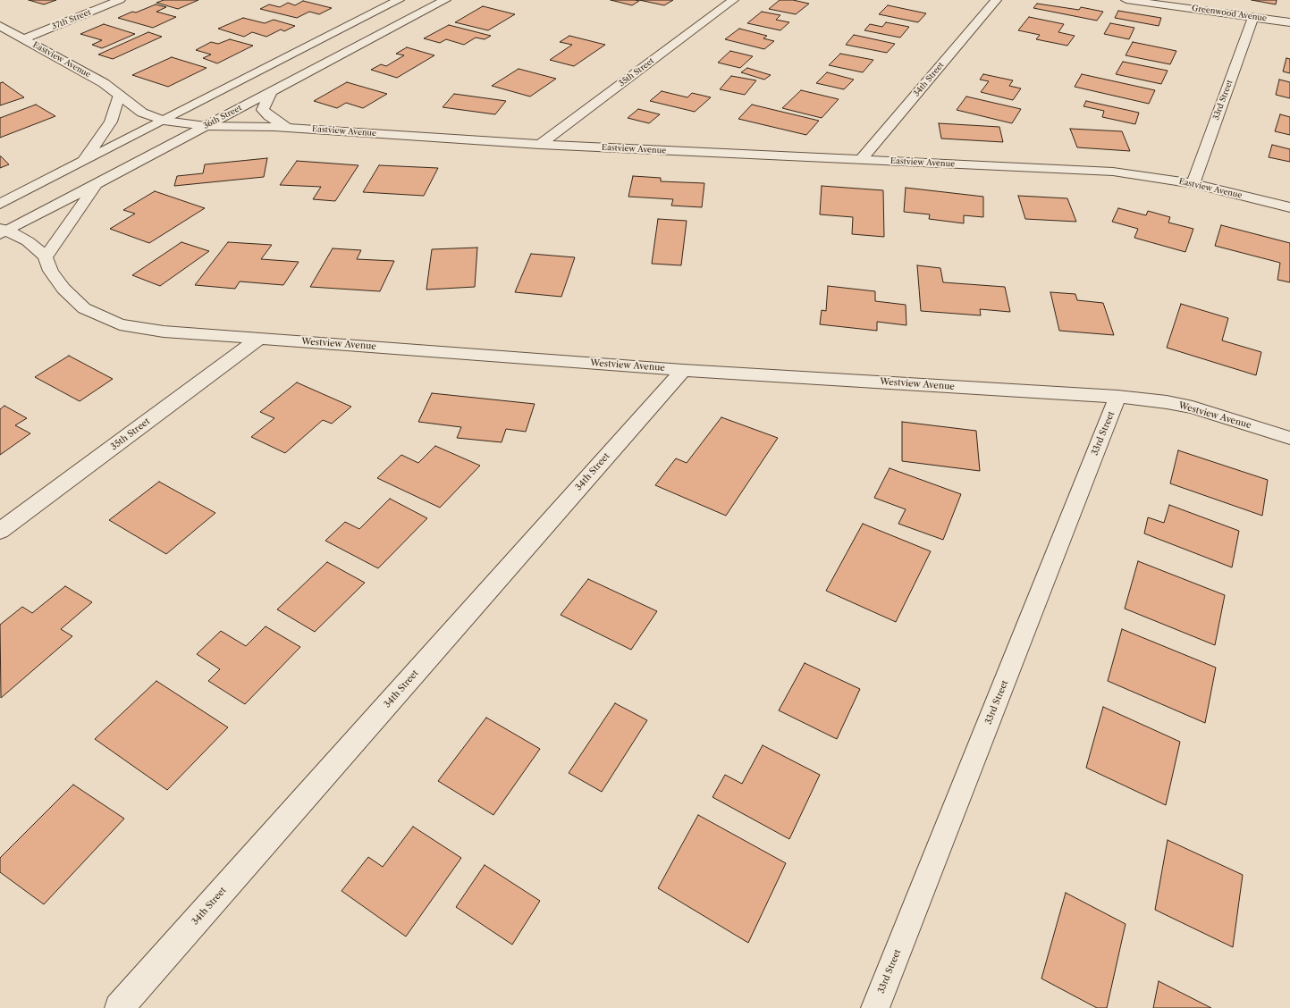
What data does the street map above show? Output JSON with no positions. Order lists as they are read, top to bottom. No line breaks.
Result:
{"streets":{"street":["Greenwood Avenue","37th Street","Eastview Avenue","35th Street","34th Street","33rd Street","36th Street","Westview Avenue"]},"crossings":[["Greenwood Avenue","33rd Street"],["37th Street","Eastview Avenue"],["Eastview Avenue","35th Street"],["Eastview Avenue","34th Street"],["Eastview Avenue","33rd Street"],["Eastview Avenue","36th Street"],["35th Street","Westview Avenue"],["34th Street","Westview Avenue"],["33rd Street","Westview Avenue"],["36th Street","Westview Avenue"]]}
